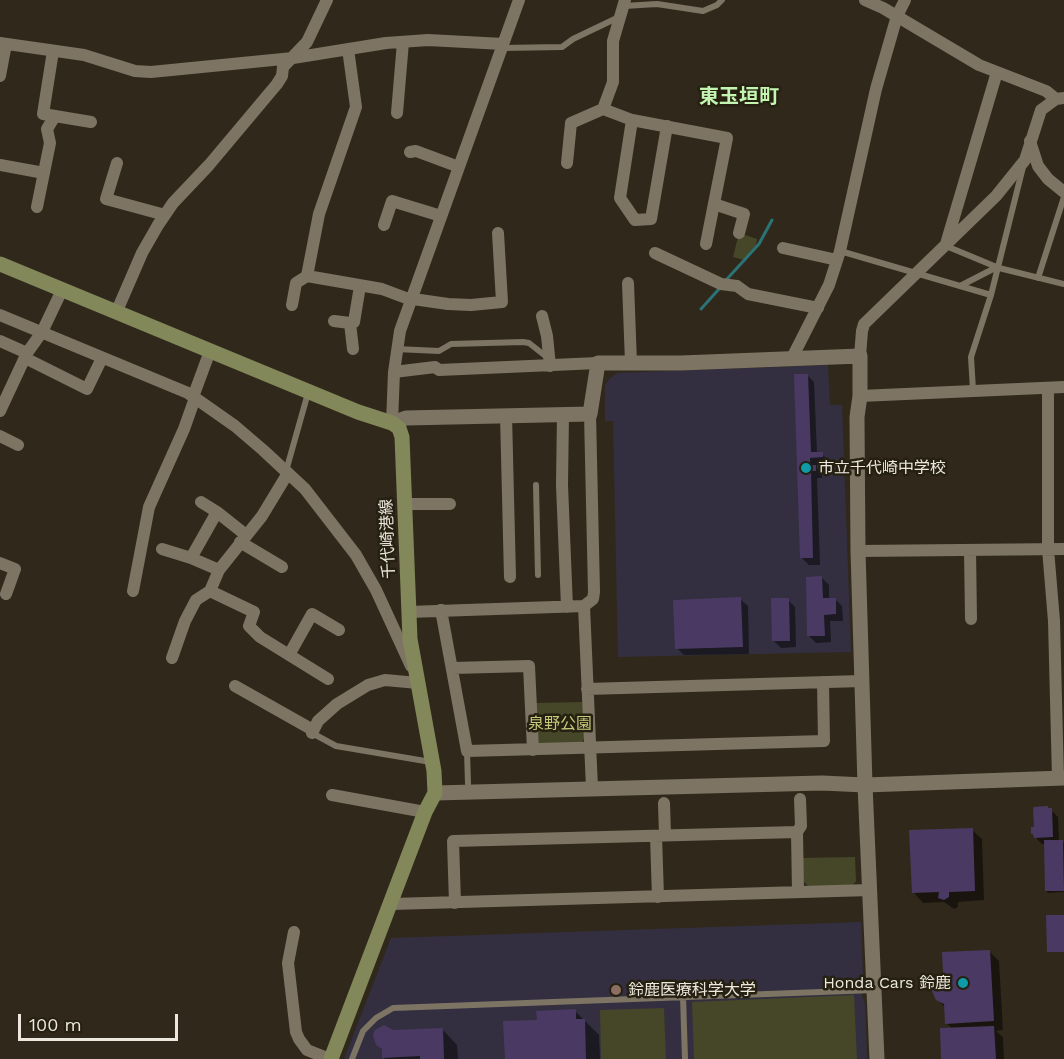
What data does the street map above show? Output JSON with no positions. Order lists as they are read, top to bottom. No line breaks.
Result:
{"streets":{"main road":["千代崎港線"]},"districts":["東玉垣町"],"parks":["泉野公園"],"places":["市立千代崎中学校","Honda Cars 鈴鹿","鈴鹿医療科学大学"],"scale_bar":"100 m"}
